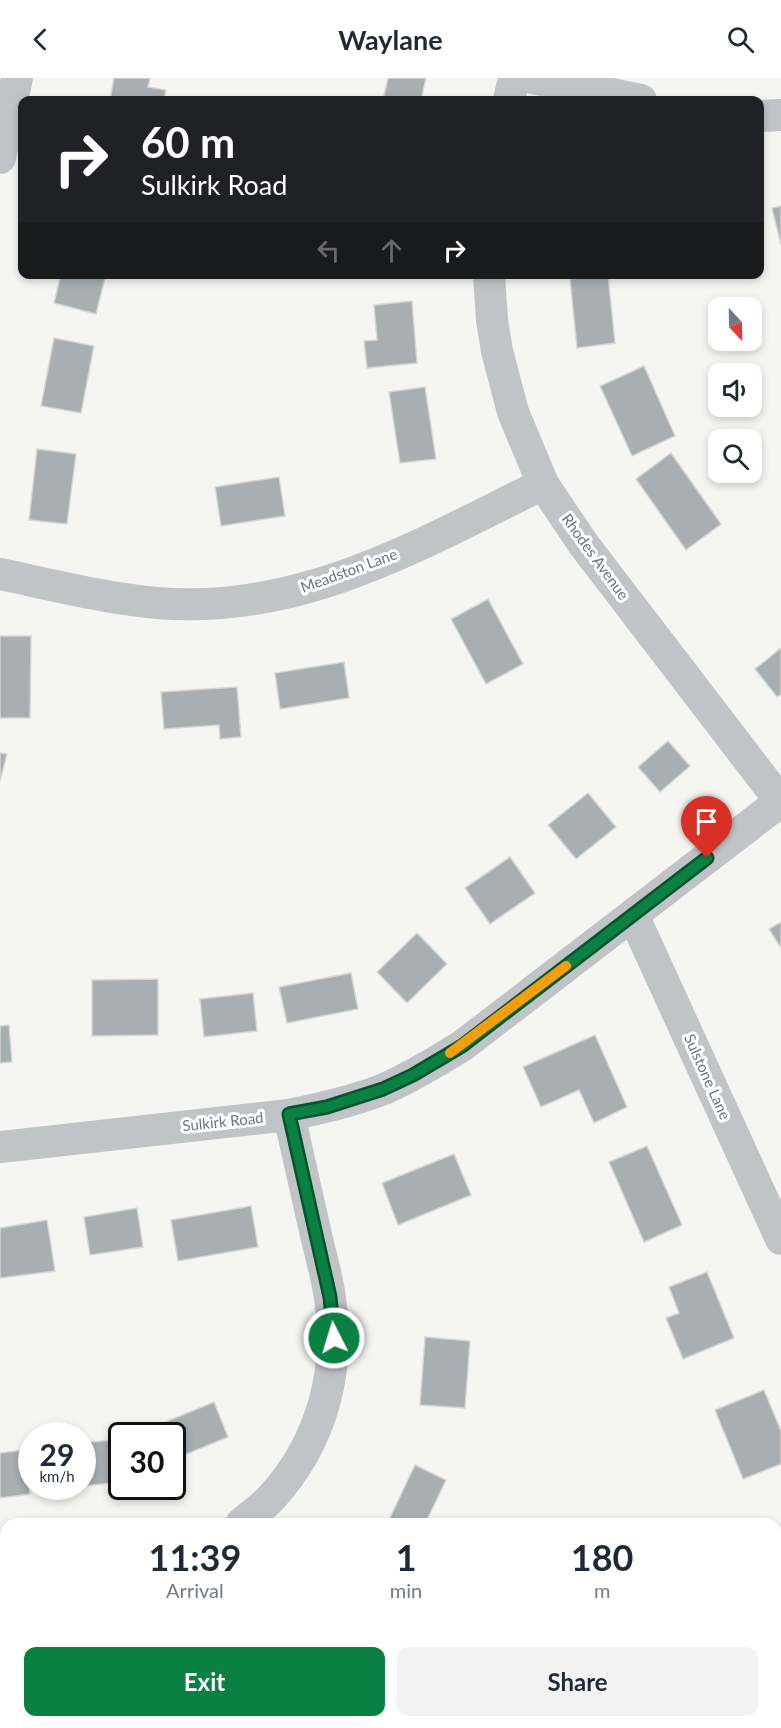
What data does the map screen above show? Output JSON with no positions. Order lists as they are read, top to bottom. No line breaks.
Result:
{"streets":{"street":["Rhodes Avenue","Meadston Lane","Sulstone Lane","Sulkirk Road"]},"crossings":[["Rhodes Avenue","Meadston Lane"],["Rhodes Avenue","Sulkirk Road"],["Sulstone Lane","Sulkirk Road"]],"north":"bottom","page":{"header":"Waylane","turn":["60 m","Sulkirk Road"],"speed":"29 km/h","limit":"30","eta":["11:39","Arrival","1","min","180","m"],"buttons":["Exit","Share"]}}
